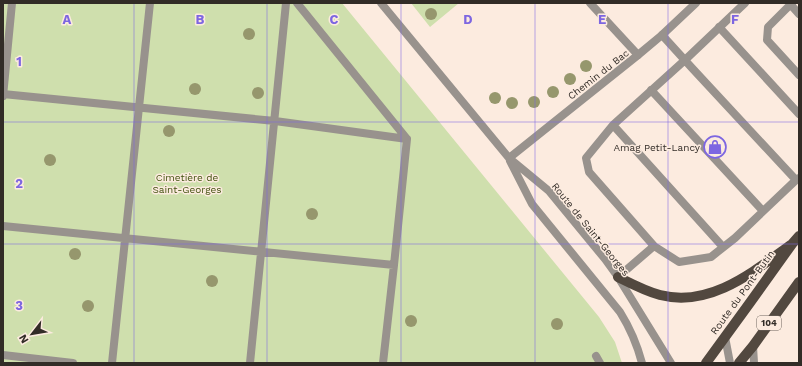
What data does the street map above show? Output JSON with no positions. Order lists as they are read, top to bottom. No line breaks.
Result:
{"streets":{"main road":["Route du Pont-Butin","104"],"street":["Chemin du Bac","Route de Saint-Georges"]},"crossings":[["Chemin du Bac","Route de Saint-Georges"]],"parks":["Cimetière de Saint-Georges"],"places":{"shop":["Amag Petit-Lancy"]},"north":"bottom left","grid":{"columns":["A","B","C","D","E","F"],"rows":["1","2","3"]}}
